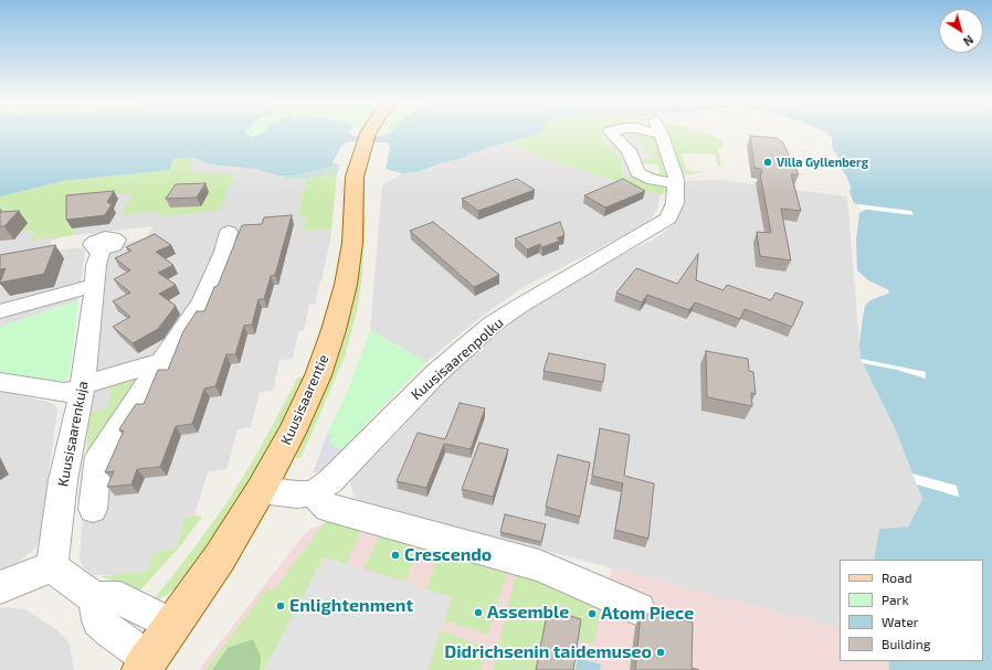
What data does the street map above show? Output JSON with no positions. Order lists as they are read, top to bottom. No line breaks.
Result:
{"streets":{"main road":["Kuusisaarentie"],"street":["Kuusisaarenpolku","Kuusisaarenkuja"]},"places":["Villa Gyllenberg","Crescendo","Enlightenment","Assemble","Atom Piece","Didrichsenin taidemuseo"],"legend":["Road","Park","Water","Building"],"north":"bottom right"}
